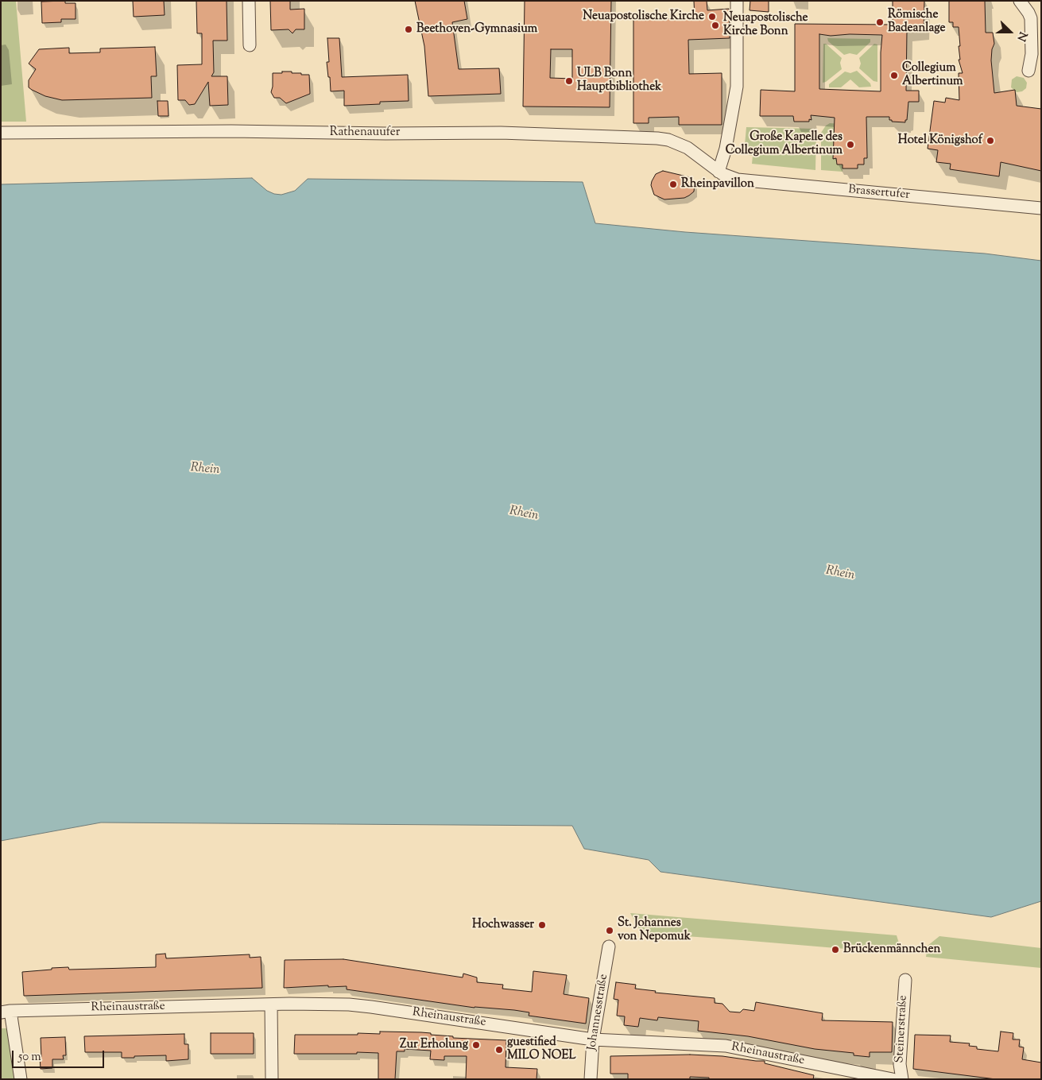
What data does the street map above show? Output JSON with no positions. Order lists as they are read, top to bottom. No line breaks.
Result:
{"streets":{"street":["Rathenauufer","Brassertufer","Rheinaustraße","Johannesstraße","Steinerstraße"]},"crossings":[["Rathenauufer","Brassertufer"],["Rheinaustraße","Johannesstraße"]],"water":["Rhein"],"places":["Neuapostolische Kirche","Römische Badeanlage","Neuapostolische Kirche Bonn","Beethoven-Gymnasium","Collegium Albertinum","ULB Bonn Hauptbibliothek","Hotel Königshof","Große Kapelle des Collegium Albertinum","Rheinpavillon","Hochwasser","St. Johannes von Nepomuk","Brückenmännchen","Zur Erholung","guestified MILO NOEL"],"scale_bar":"50 m","north":"right"}
